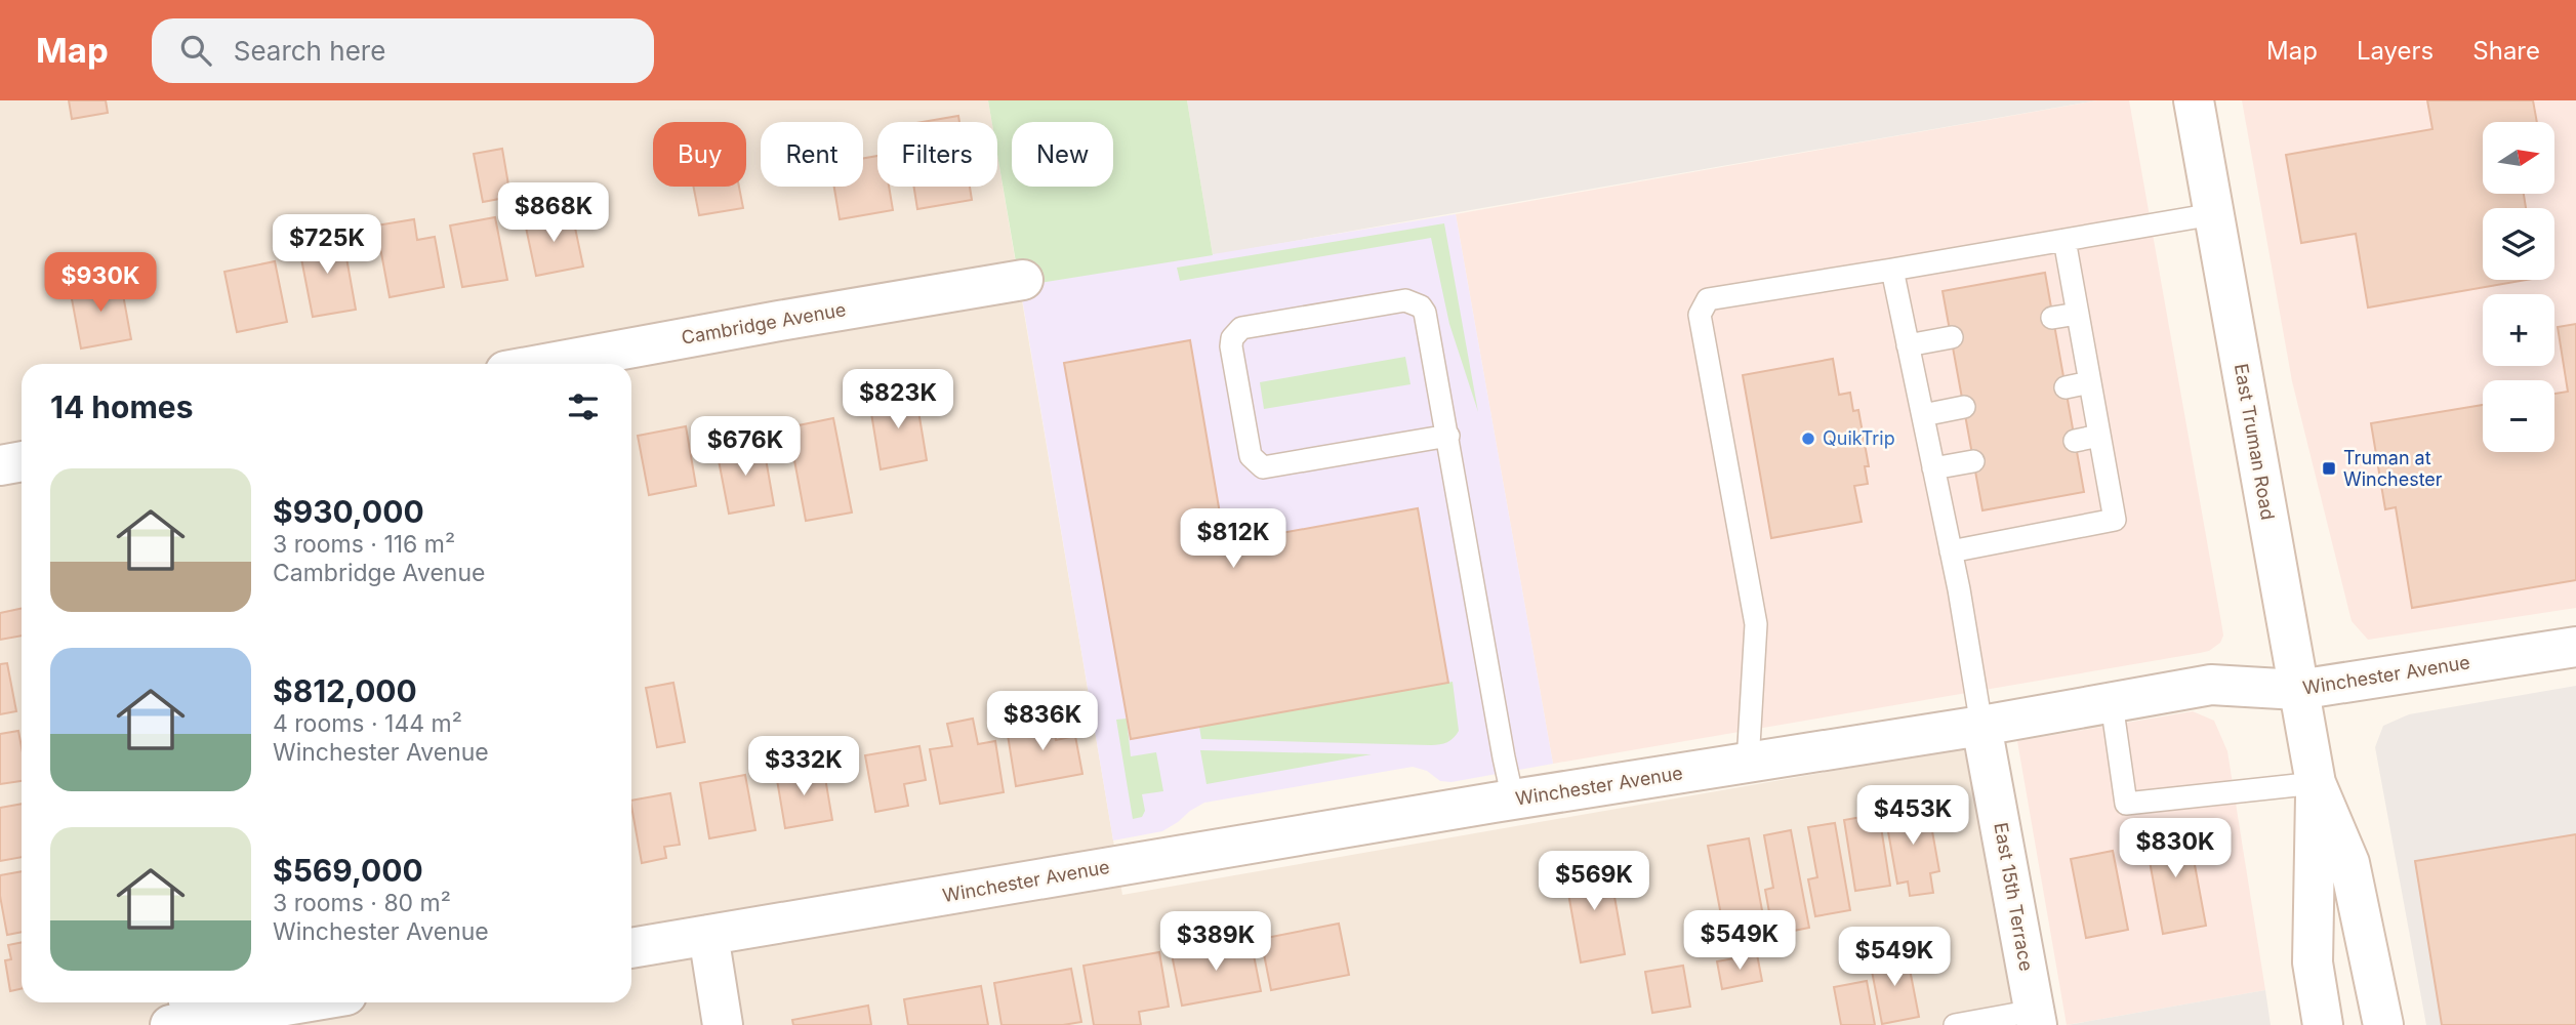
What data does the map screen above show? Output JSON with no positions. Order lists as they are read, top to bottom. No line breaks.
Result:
{"streets":{"street":["Cambridge Avenue","East Truman Road","Winchester Avenue","East 15th Terrace"]},"crossings":[["East Truman Road","Winchester Avenue"],["Winchester Avenue","East 15th Terrace"]],"places":{"other":["QuikTrip"],"transit":["Truman at Winchester"]},"north":"right","page":{"header":"Map","search":"Search here","nav":["Map","Layers","Share"],"map_buttons":["+","−"],"chip":["Buy","Rent","Filters","New"],"price":["$868K","$725K","$930K","$823K","$676K","$812K","$836K","$332K","$453K","$830K","$569K","$549K","$389K","$549K"],"heading":"14 homes","list":[{"name":"$930,000","note":"3 rooms · 116 m² · Cambridge Avenue"},{"name":"$812,000","note":"4 rooms · 144 m² · Winchester Avenue"},{"name":"$569,000","note":"3 rooms · 80 m² · Winchester Avenue"}]}}
